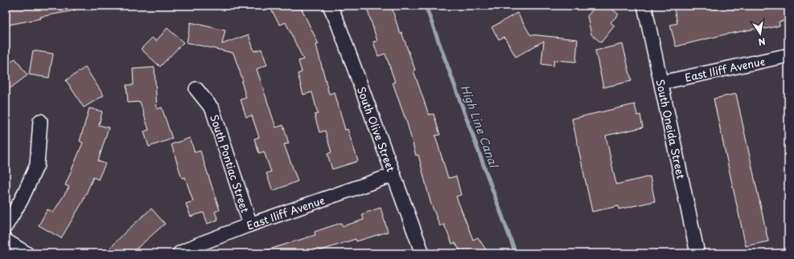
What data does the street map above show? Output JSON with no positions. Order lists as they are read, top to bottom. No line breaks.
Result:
{"streets":{"street":["East Iliff Avenue","South Olive Street","South Oneida Street","South Pontiac Street"]},"crossings":[["East Iliff Avenue","South Olive Street"],["East Iliff Avenue","South Oneida Street"],["East Iliff Avenue","South Pontiac Street"]],"water":["High Line Canal"],"north":"bottom"}
